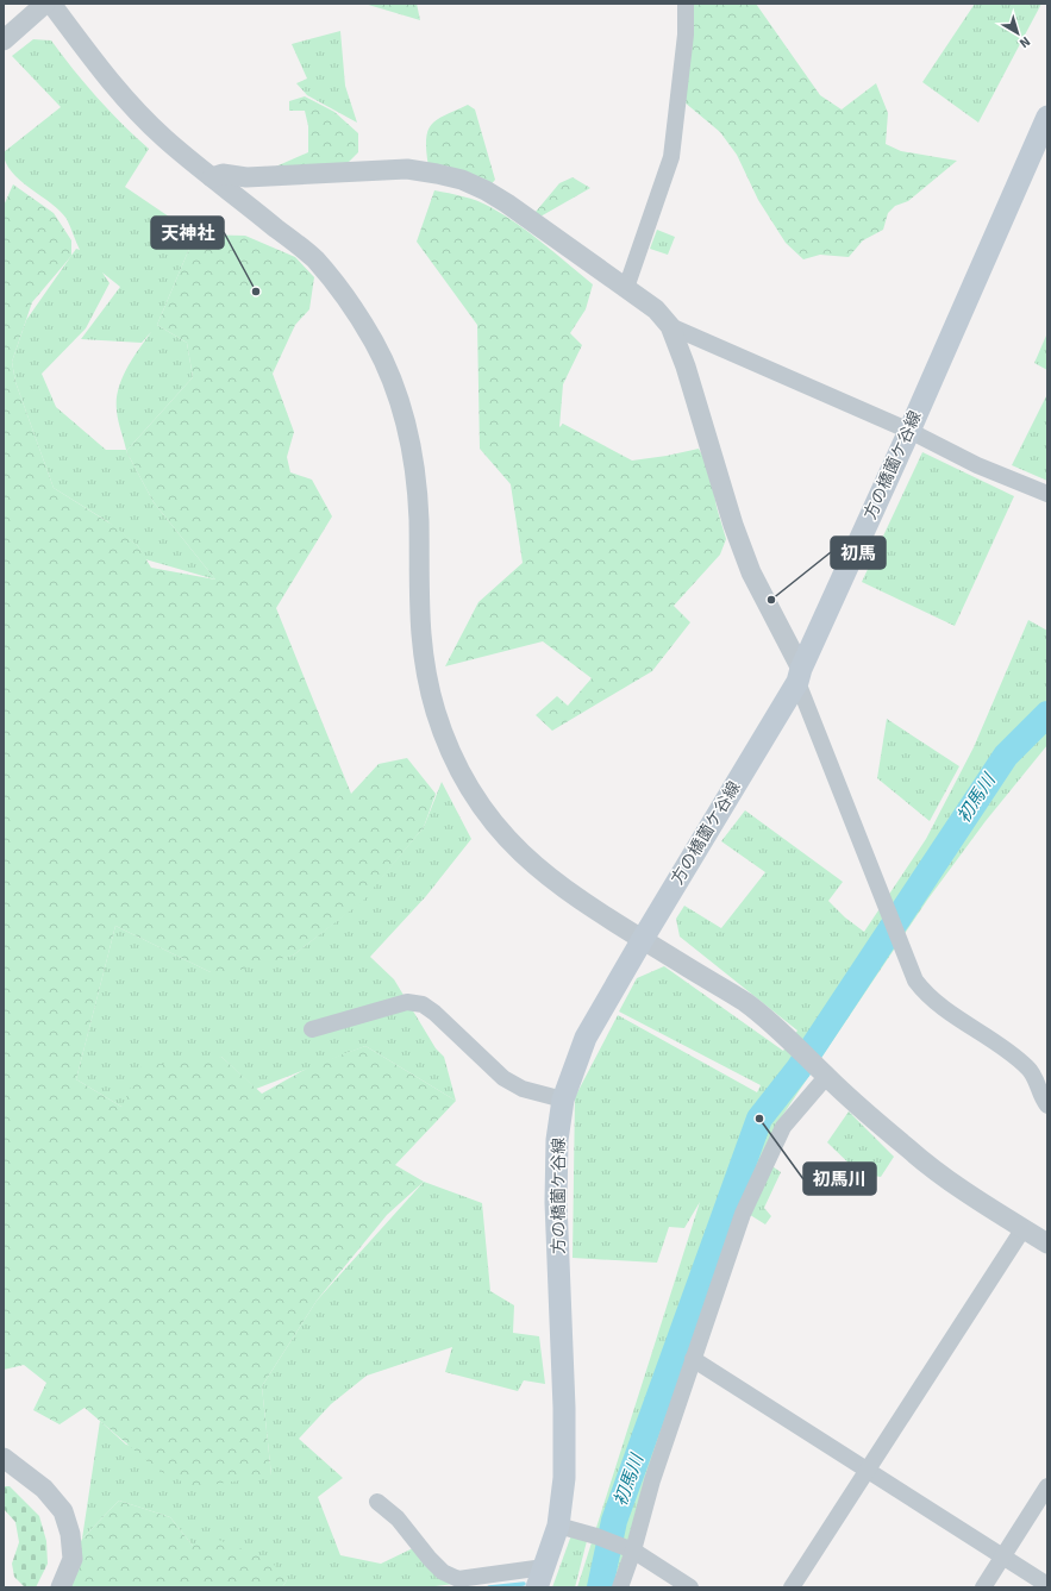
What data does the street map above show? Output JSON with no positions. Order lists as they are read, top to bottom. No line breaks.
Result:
{"streets":{"main road":["方の橋薗ケ谷線"]},"water":["初馬川"],"places":["天神社","初馬","初馬川"],"north":"bottom right"}
